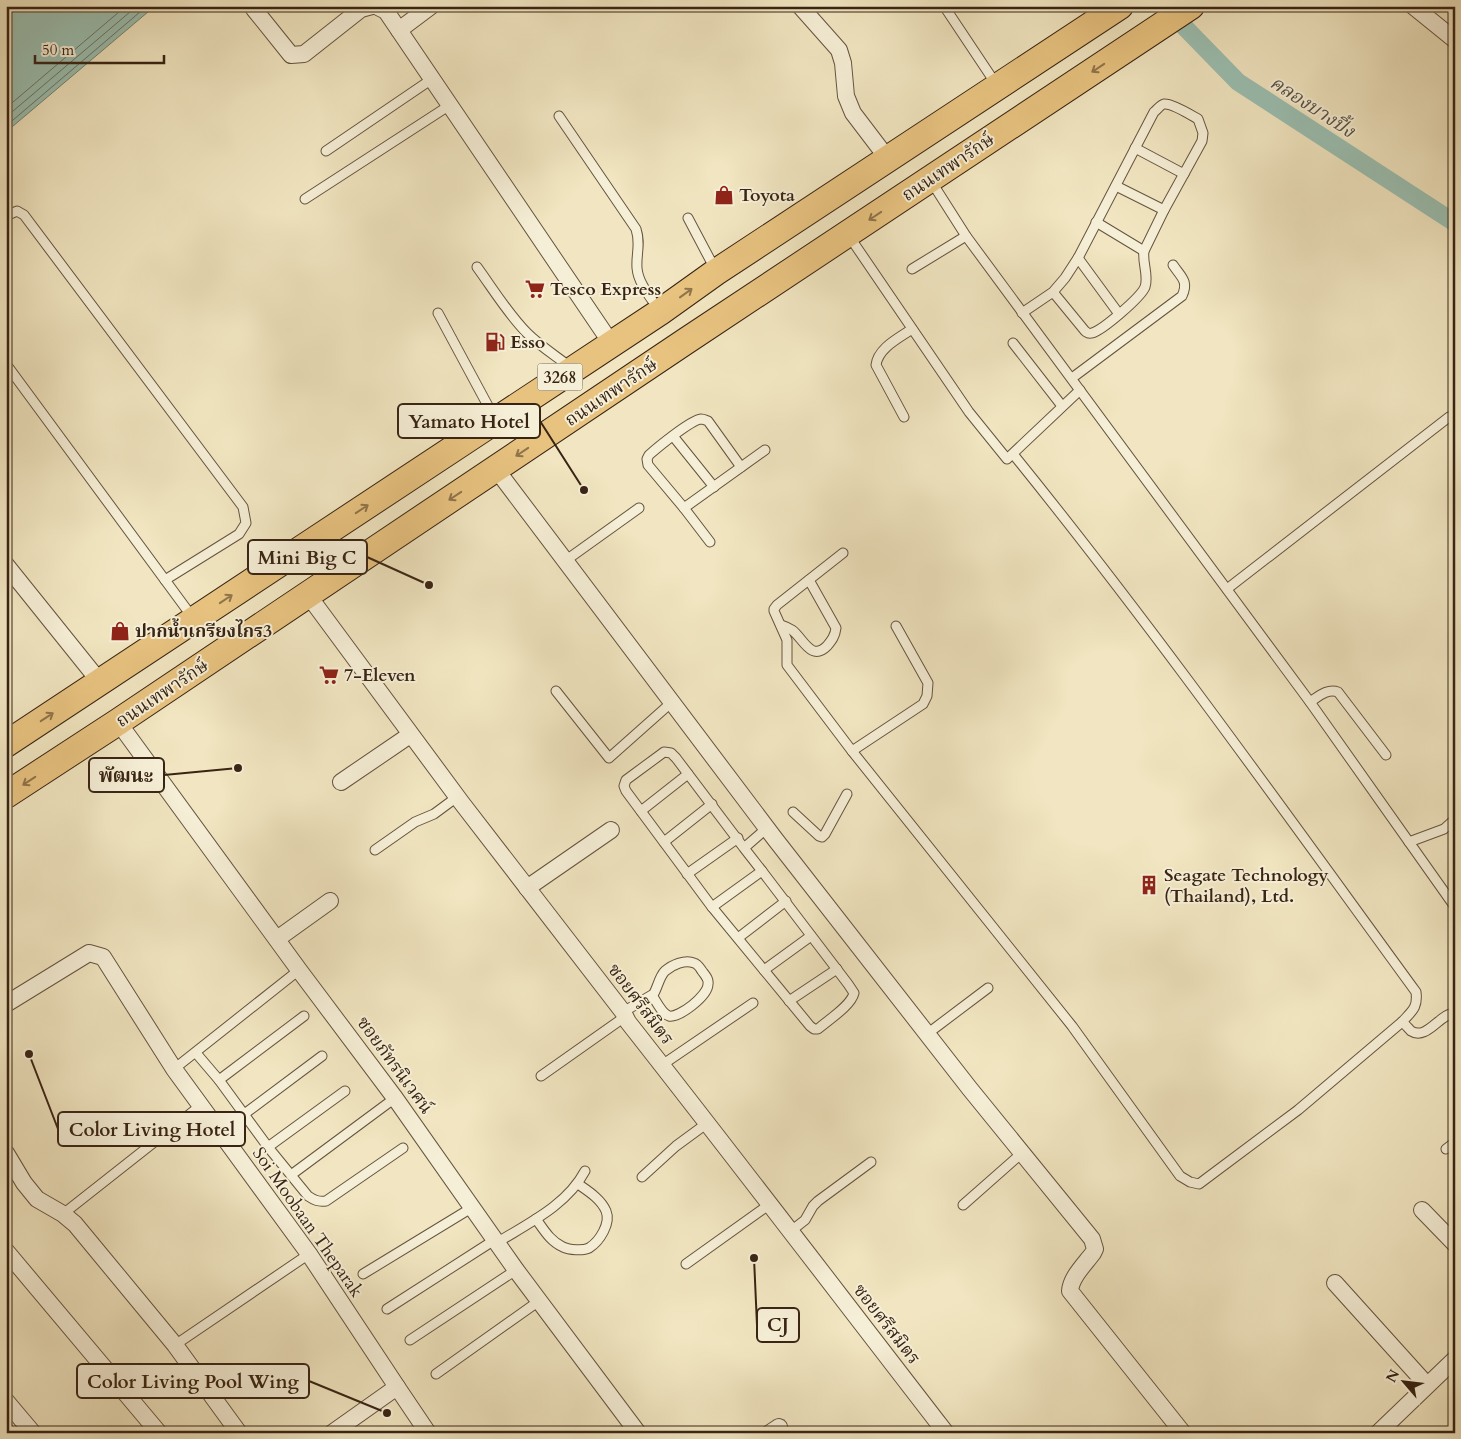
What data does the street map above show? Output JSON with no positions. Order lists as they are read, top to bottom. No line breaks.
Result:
{"streets":{"main road":["ถนนเทพารักษ์","3268"],"street":["ซอยศรีสมิตร","ซอยภัทรนิเวศน์","Soi Moobaan Theparak"]},"crossings":[["ถนนเทพารักษ์","ซอยศรีสมิตร"],["ถนนเทพารักษ์","ซอยภัทรนิเวศน์"]],"water":["คลองบางปิ้ง"],"places":{"shop":["Toyota","ปากน้ำเกรียงไกร3"],"supermarket":["Tesco Express","7-Eleven"],"fuel station":["Esso"],"other":["Yamato Hotel","Mini Big C","พัฒนะ","Color Living Hotel","CJ","Color Living Pool Wing"],"building":["Seagate Technology (Thailand), Ltd."]},"scale_bar":"50 m","north":"top left"}
